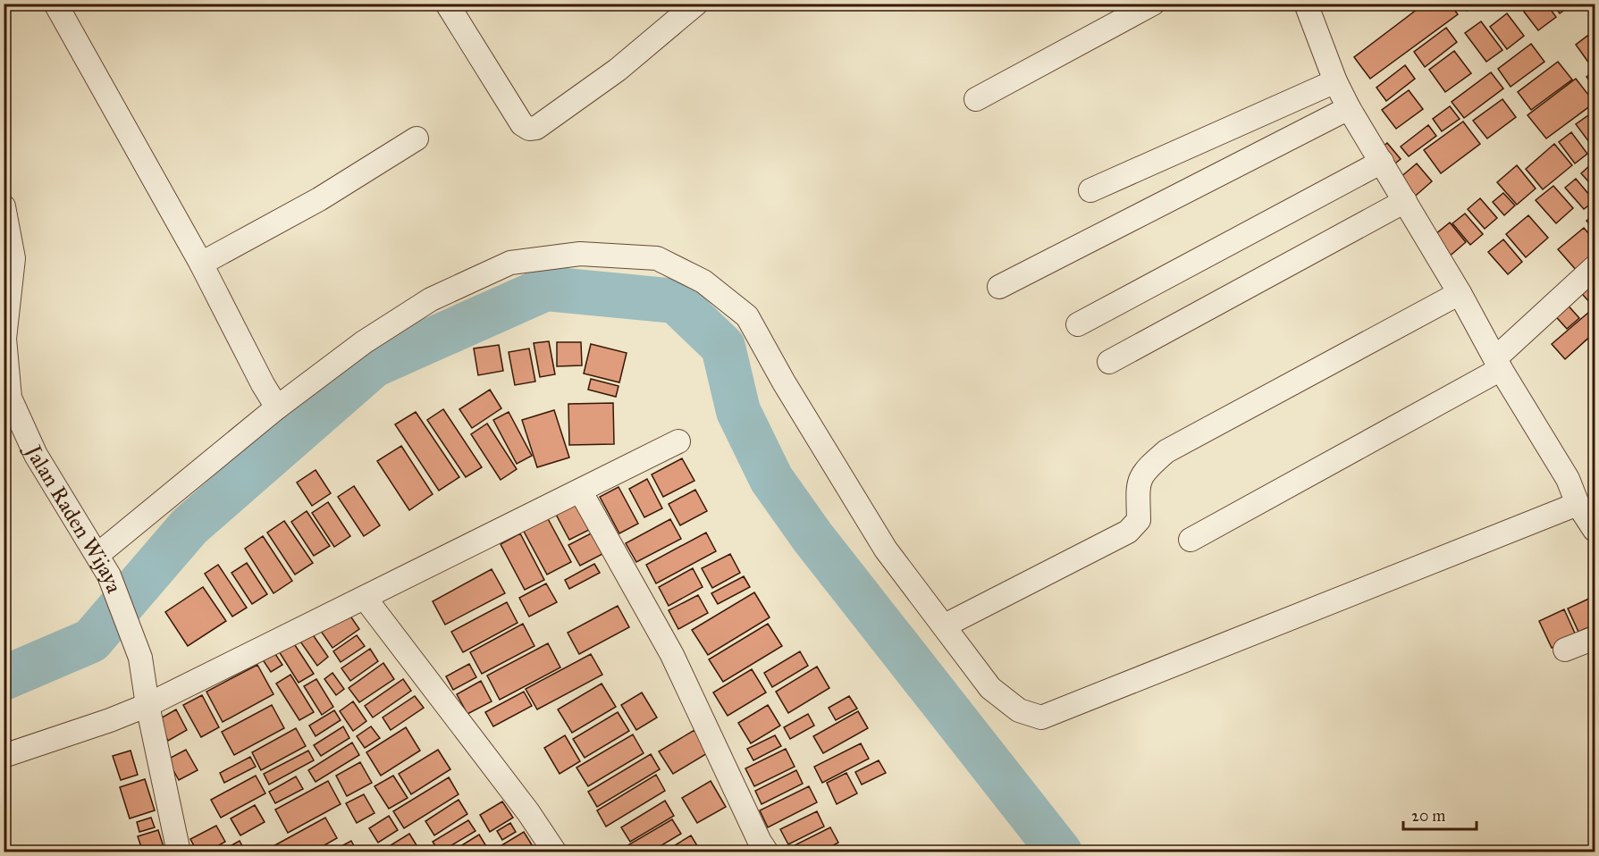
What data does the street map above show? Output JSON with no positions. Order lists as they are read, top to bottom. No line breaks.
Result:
{"streets":{"street":["Jalan Raden Wijaya"]},"scale_bar":"20 m"}
